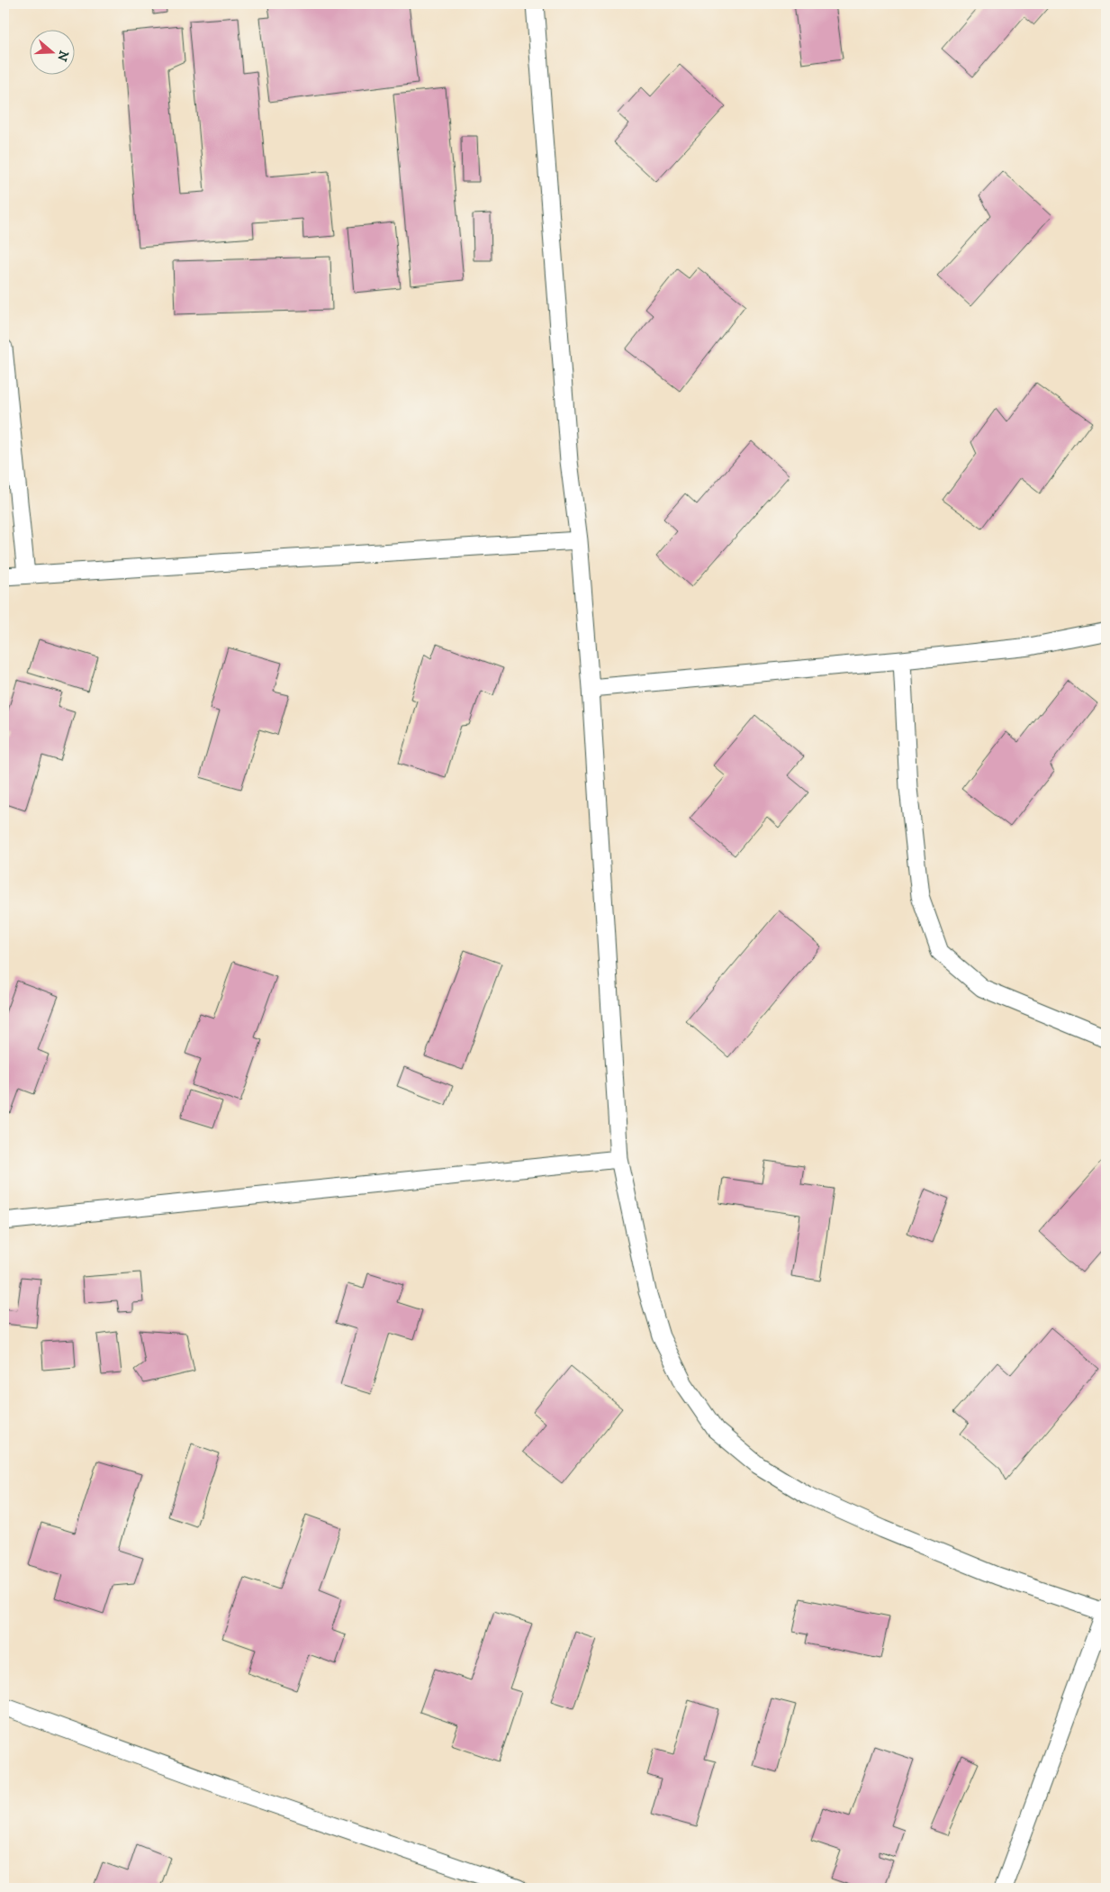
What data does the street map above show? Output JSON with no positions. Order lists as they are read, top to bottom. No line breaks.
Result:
{"north":"right"}
